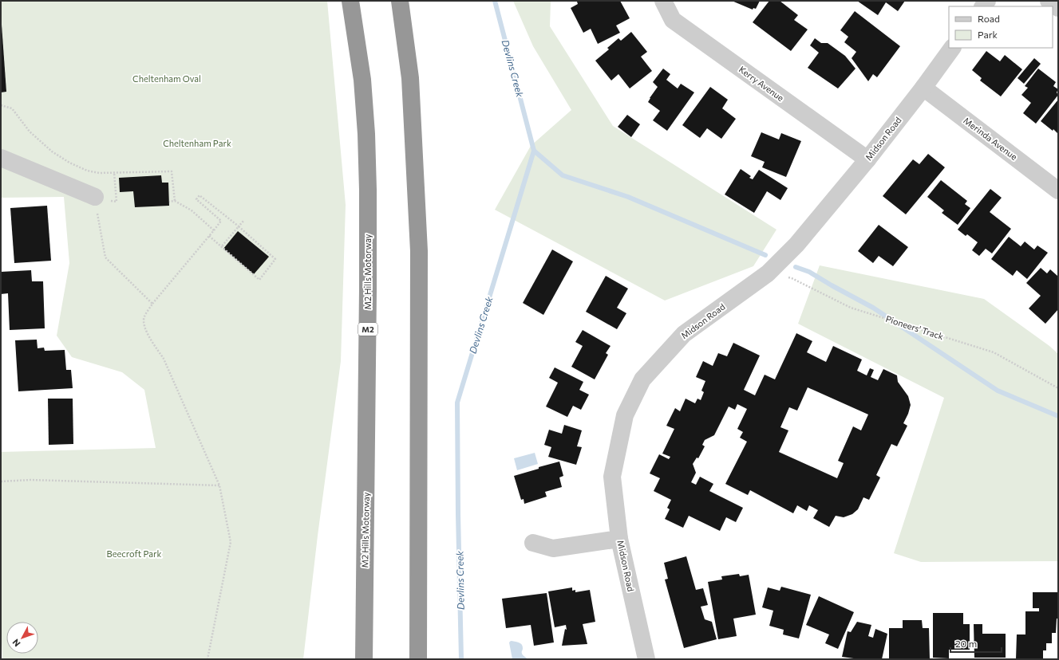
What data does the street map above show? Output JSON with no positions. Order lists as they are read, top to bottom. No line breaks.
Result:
{"streets":{"highway":["M2 Hills Motorway","M2"],"street":["Kerry Avenue","Midson Road","Merinda Avenue"],"path":["Pioneers' Track"]},"crossings":[["Kerry Avenue","Midson Road"],["Midson Road","Merinda Avenue"],["Midson Road","Pioneers' Track"]],"water":["Devlins Creek"],"parks":["Cheltenham Oval","Cheltenham Park","Beecroft Park"],"legend":["Road","Park"],"scale_bar":"20 m","north":"bottom left"}
